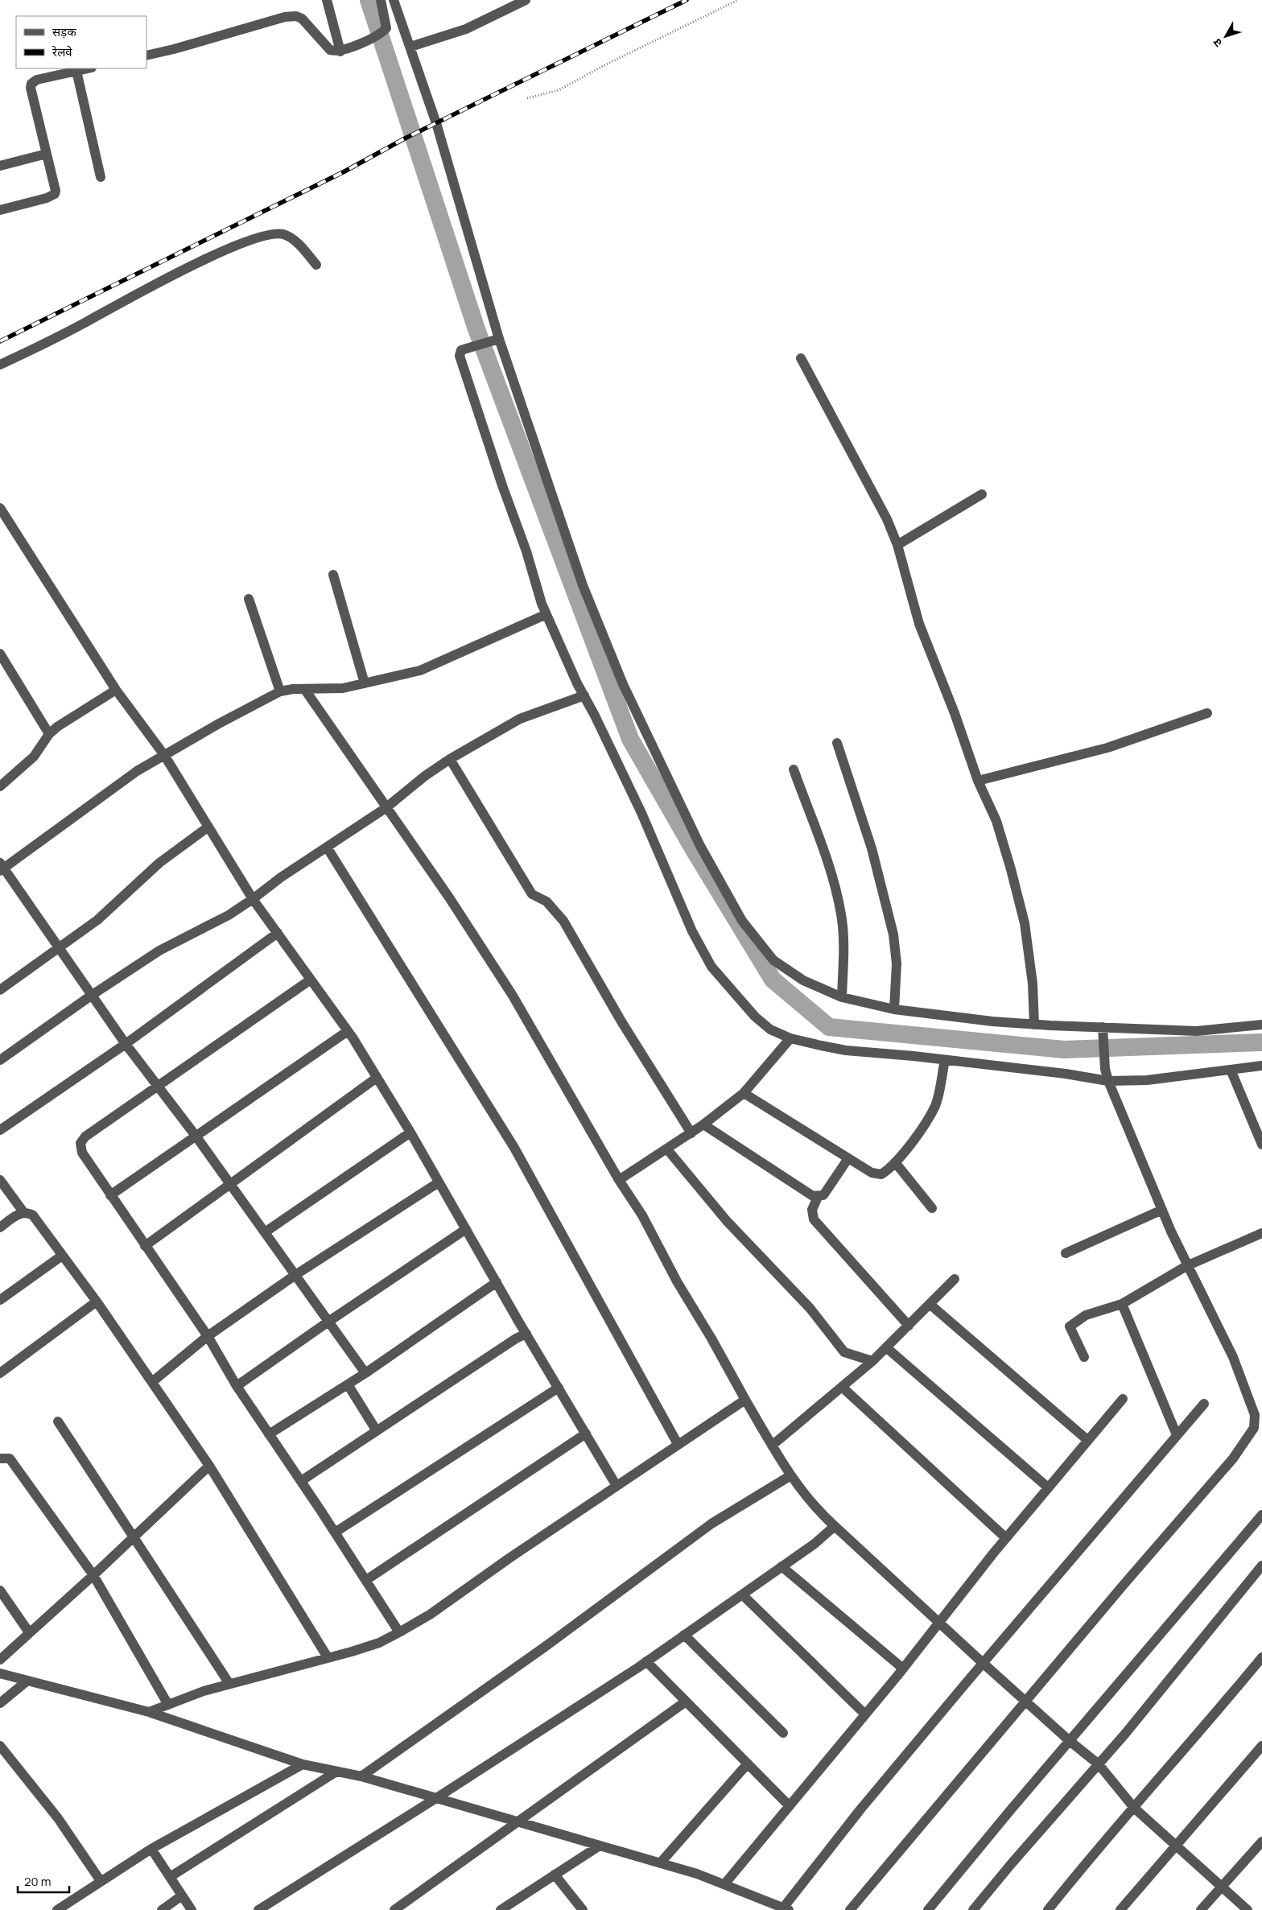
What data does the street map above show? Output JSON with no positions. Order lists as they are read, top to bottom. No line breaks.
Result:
{"legend":["सड़क","रेलवे"],"scale_bar":"20 m","north":"bottom left"}
